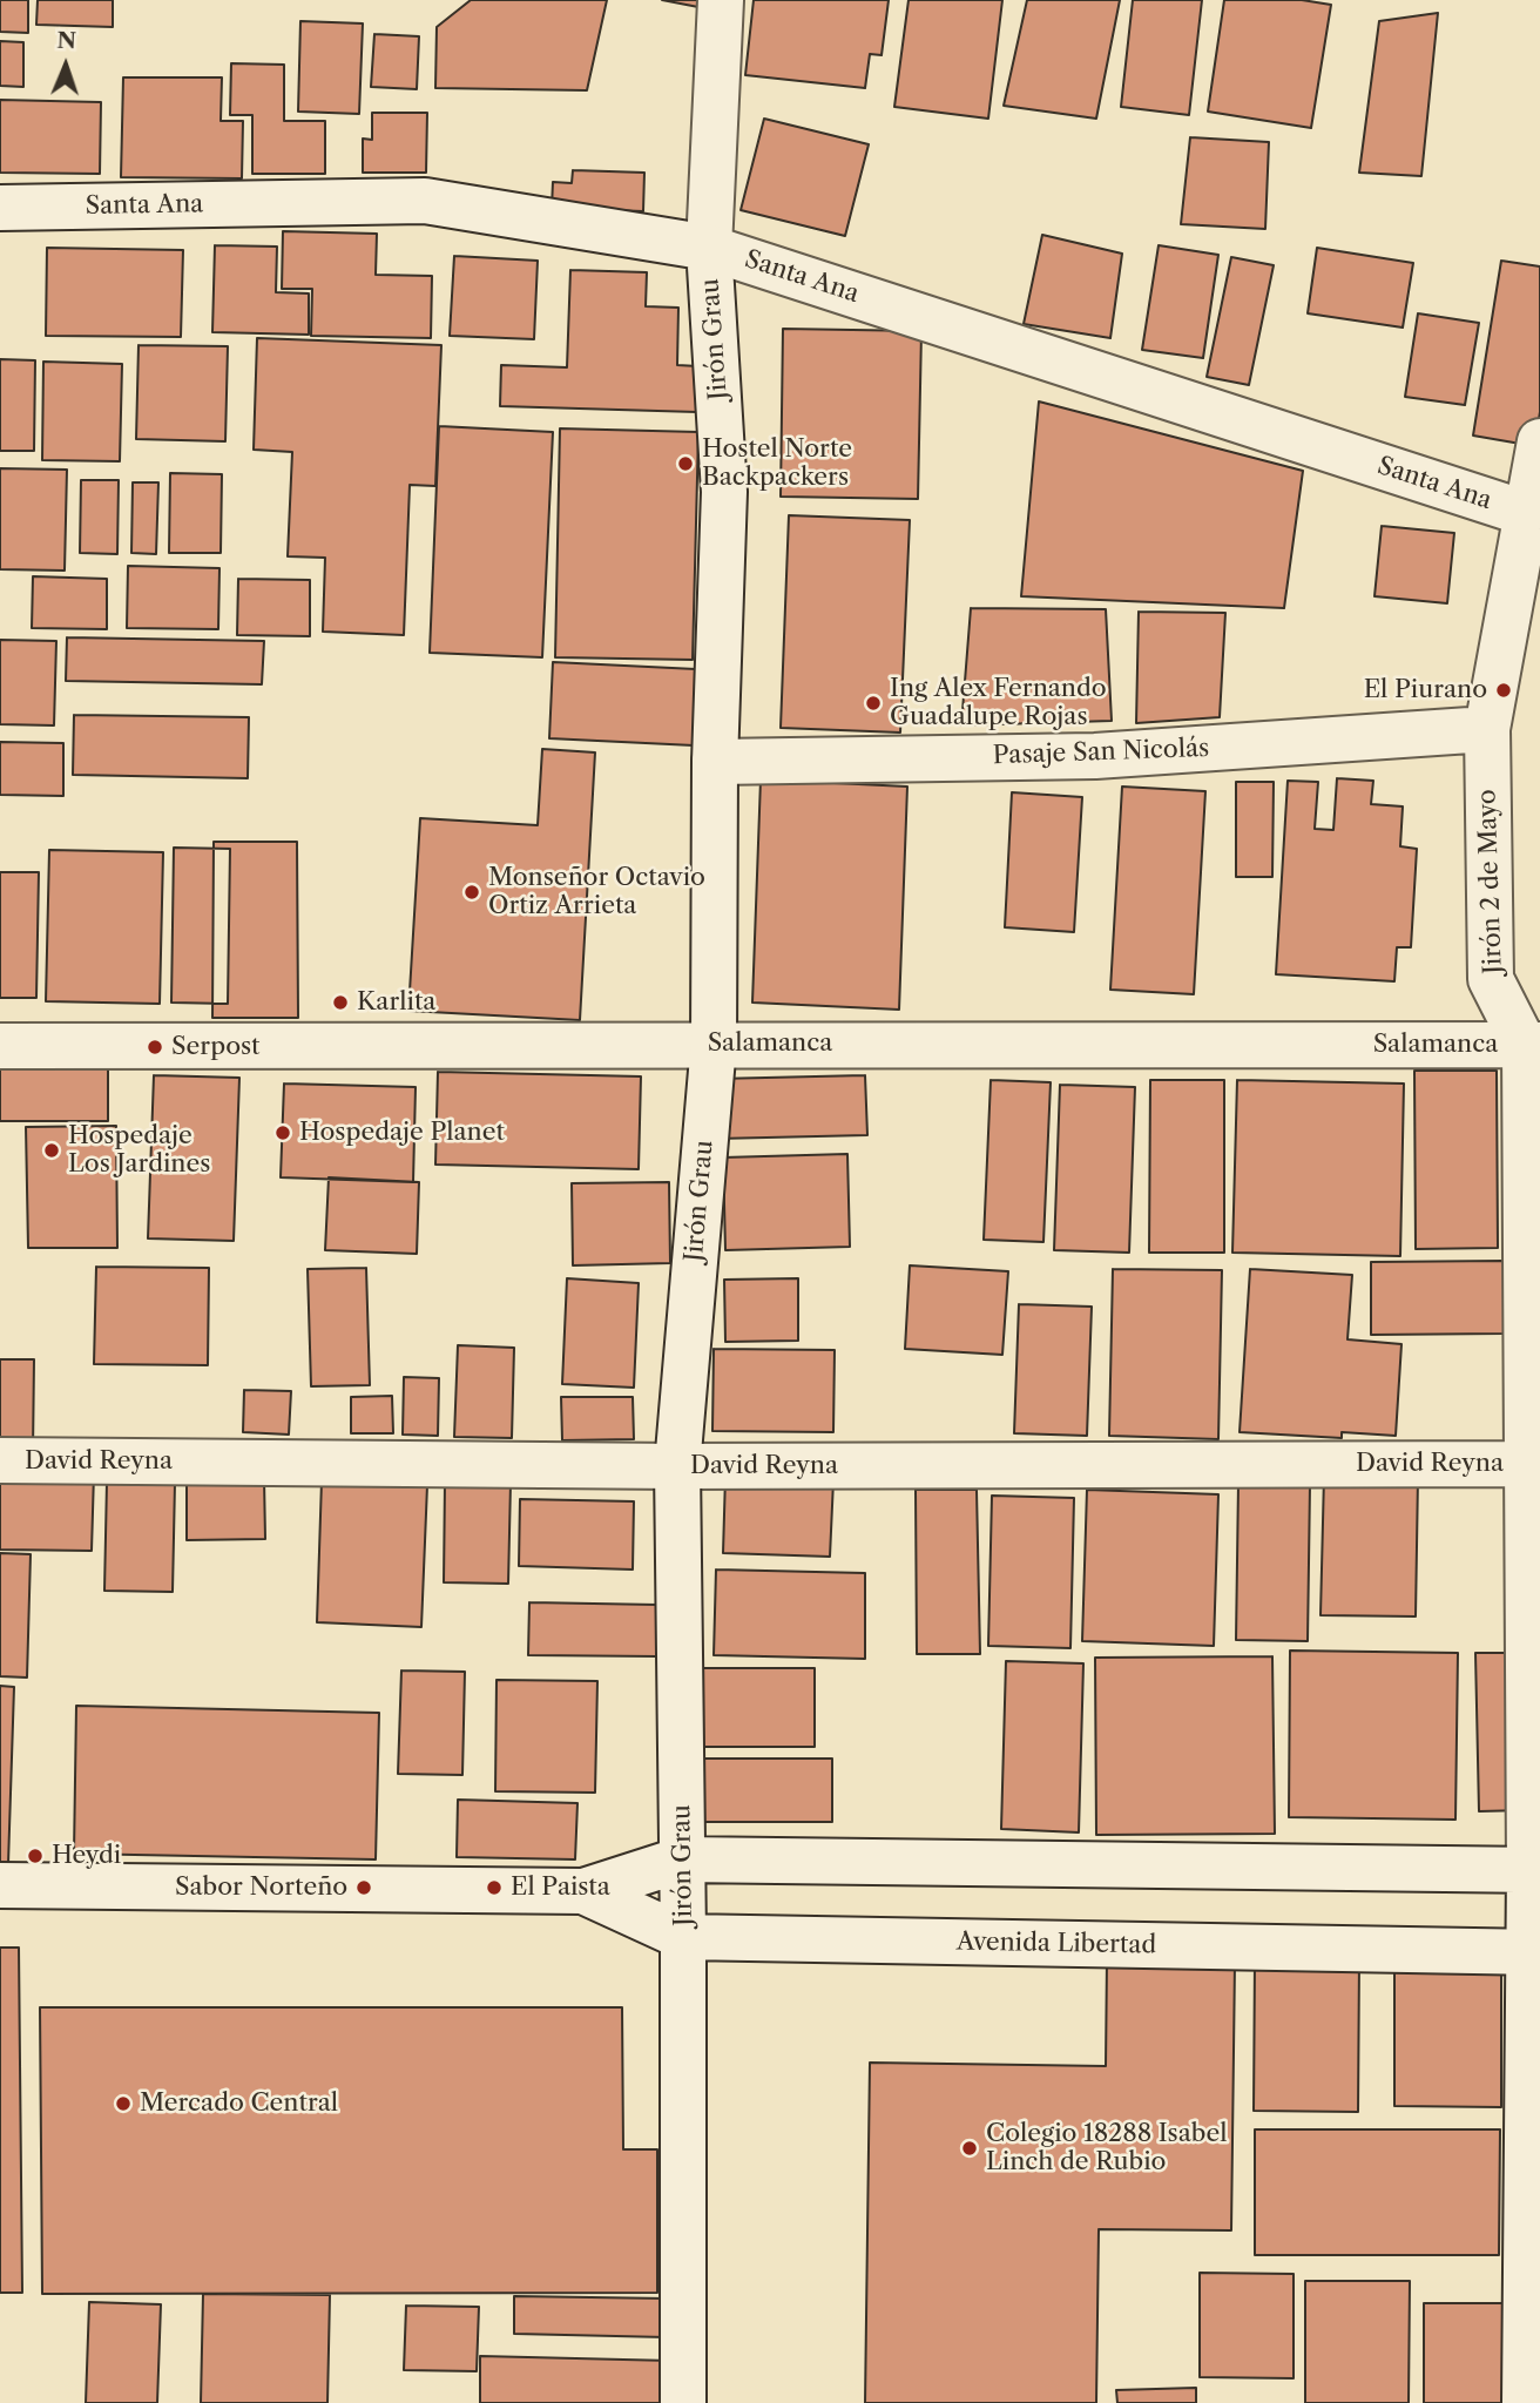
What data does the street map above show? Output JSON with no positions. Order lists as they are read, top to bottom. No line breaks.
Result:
{"streets":{"street":["Santa Ana","Jirón Grau","Pasaje San Nicolás","Jirón 2 de Mayo","Salamanca","David Reyna","Avenida Libertad"]},"crossings":[["Santa Ana","Jirón Grau"],["Santa Ana","Jirón 2 de Mayo"],["Jirón Grau","Pasaje San Nicolás"],["Jirón Grau","Salamanca"],["Jirón Grau","David Reyna"],["Jirón Grau","Avenida Libertad"],["Pasaje San Nicolás","Jirón 2 de Mayo"],["Jirón 2 de Mayo","Salamanca"],["Jirón 2 de Mayo","David Reyna"],["Jirón 2 de Mayo","Avenida Libertad"]],"places":["Hostel Norte Backpackers","El Piurano","Ing Alex Fernando Guadalupe Rojas","Monseñor Octavio Ortiz Arrieta","Karlita","Serpost","Hospedaje Planet","Hospedaje Los Jardines","Heydi","Sabor Norteño","El Paista","Mercado Central","Colegio 18288 Isabel Linch de Rubio"],"north":"top"}
